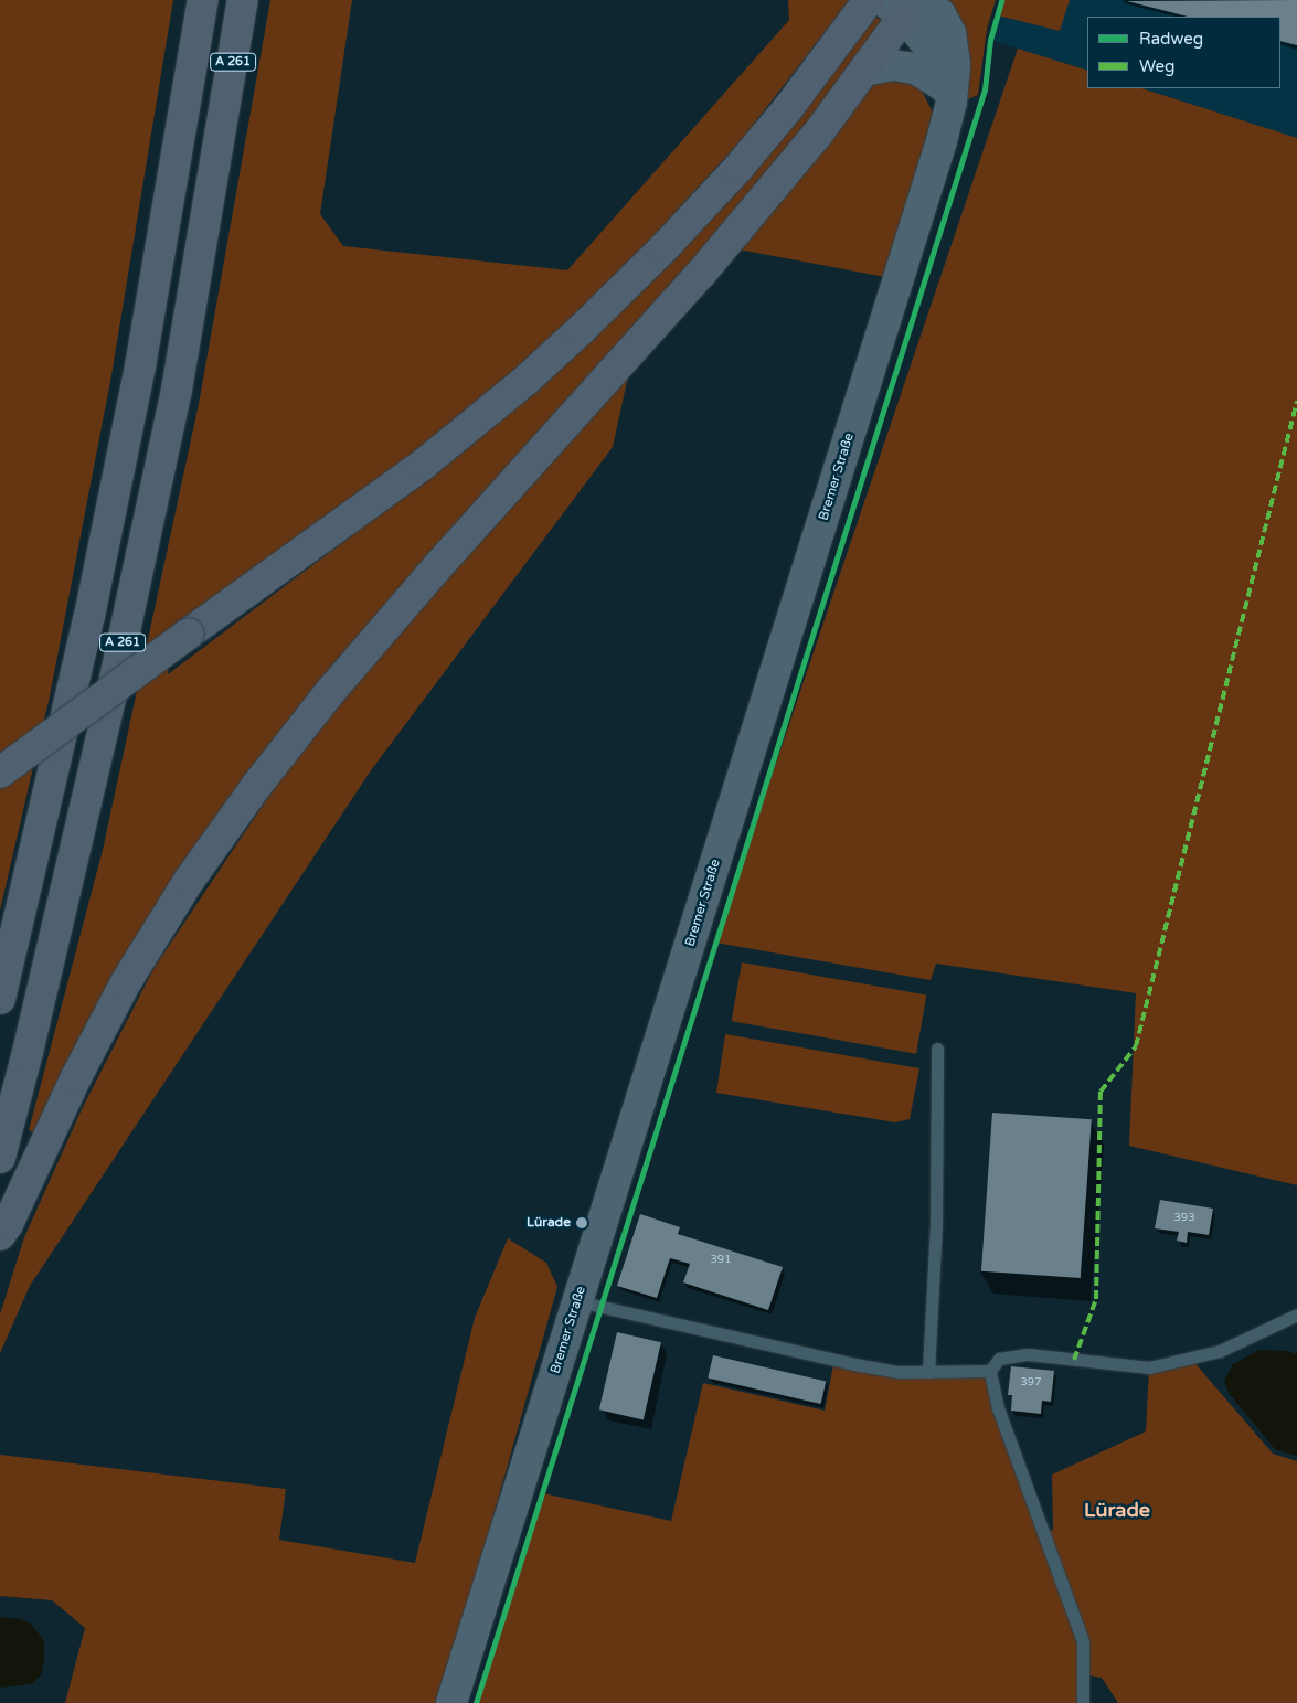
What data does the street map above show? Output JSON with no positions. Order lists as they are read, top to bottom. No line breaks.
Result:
{"streets":{"highway":["A 261"],"main road":["Bremer Straße"]},"districts":["Lürade"],"places":["Lürade"],"house_numbers":["393","391","397"],"legend":["Radweg","Weg"]}
